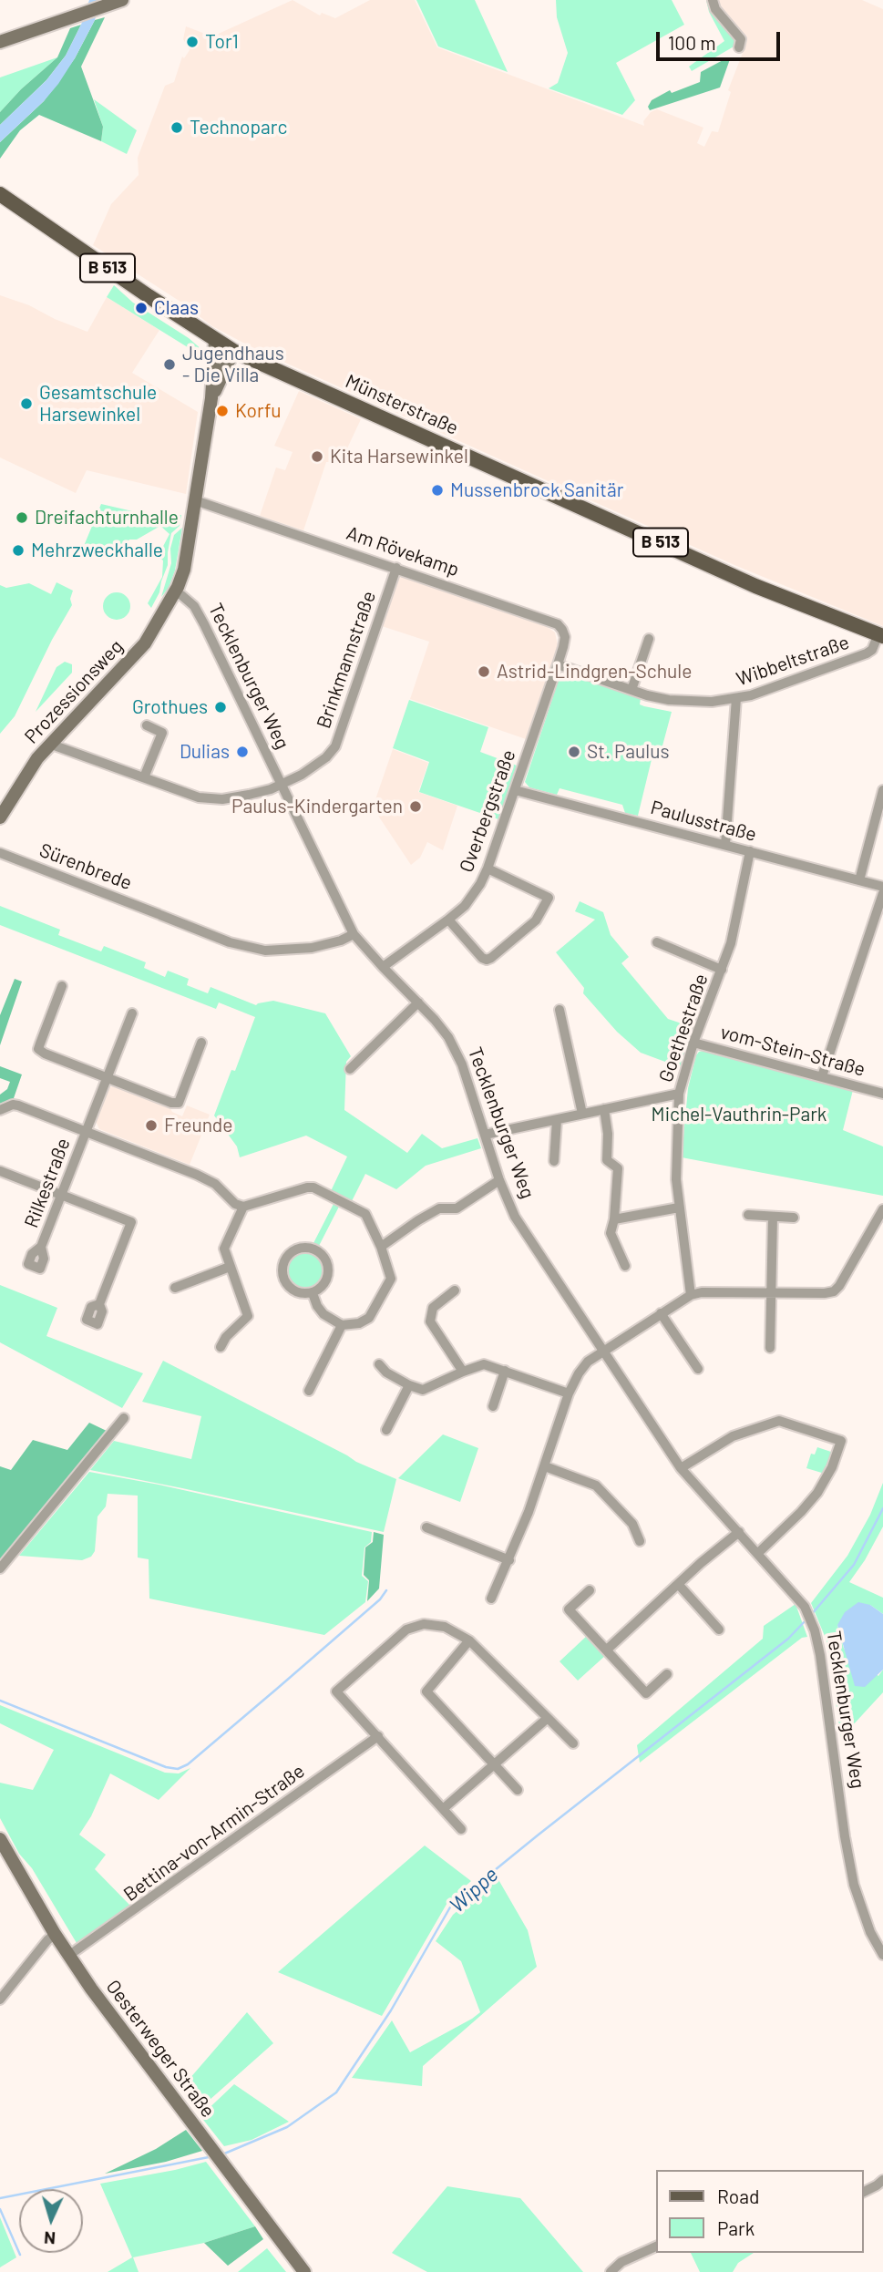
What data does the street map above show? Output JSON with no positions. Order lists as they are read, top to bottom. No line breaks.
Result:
{"streets":{"main road":["B 513","Münsterstraße"],"street":["Am Rövekamp","Brinkmannstraße","Wibbeltstraße","Tecklenburger Weg","Prozessionsweg","Overbergstraße","Paulusstraße","Sürenbrede","Goethestraße","vom-Stein-Straße","Rilkestraße","Bettina-von-Armin-Straße","Oesterweger Straße"]},"crossings":[["Münsterstraße","Wibbeltstraße"],["Am Rövekamp","Brinkmannstraße"],["Am Rövekamp","Wibbeltstraße"],["Am Rövekamp","Overbergstraße"],["Brinkmannstraße","Tecklenburger Weg"],["Brinkmannstraße","Prozessionsweg"],["Wibbeltstraße","Overbergstraße"],["Tecklenburger Weg","Prozessionsweg"],["Tecklenburger Weg","Overbergstraße"],["Tecklenburger Weg","Sürenbrede"],["Overbergstraße","Paulusstraße"],["Paulusstraße","Goethestraße"],["Goethestraße","vom-Stein-Straße"],["Bettina-von-Armin-Straße","Oesterweger Straße"]],"water":["Wippe"],"parks":["Michel-Vauthrin-Park"],"places":["Tor1","Technoparc","Claas","Jugendhaus - Die Villa","Gesamtschule Harsewinkel","Korfu","Kita Harsewinkel","Mussenbrock Sanitär","Dreifachturnhalle","Mehrzweckhalle","Astrid-Lindgren-Schule","Grothues","Dulias","St. Paulus","Paulus-Kindergarten","Freunde"],"legend":["Road","Park"],"scale_bar":"100 m","north":"bottom"}
